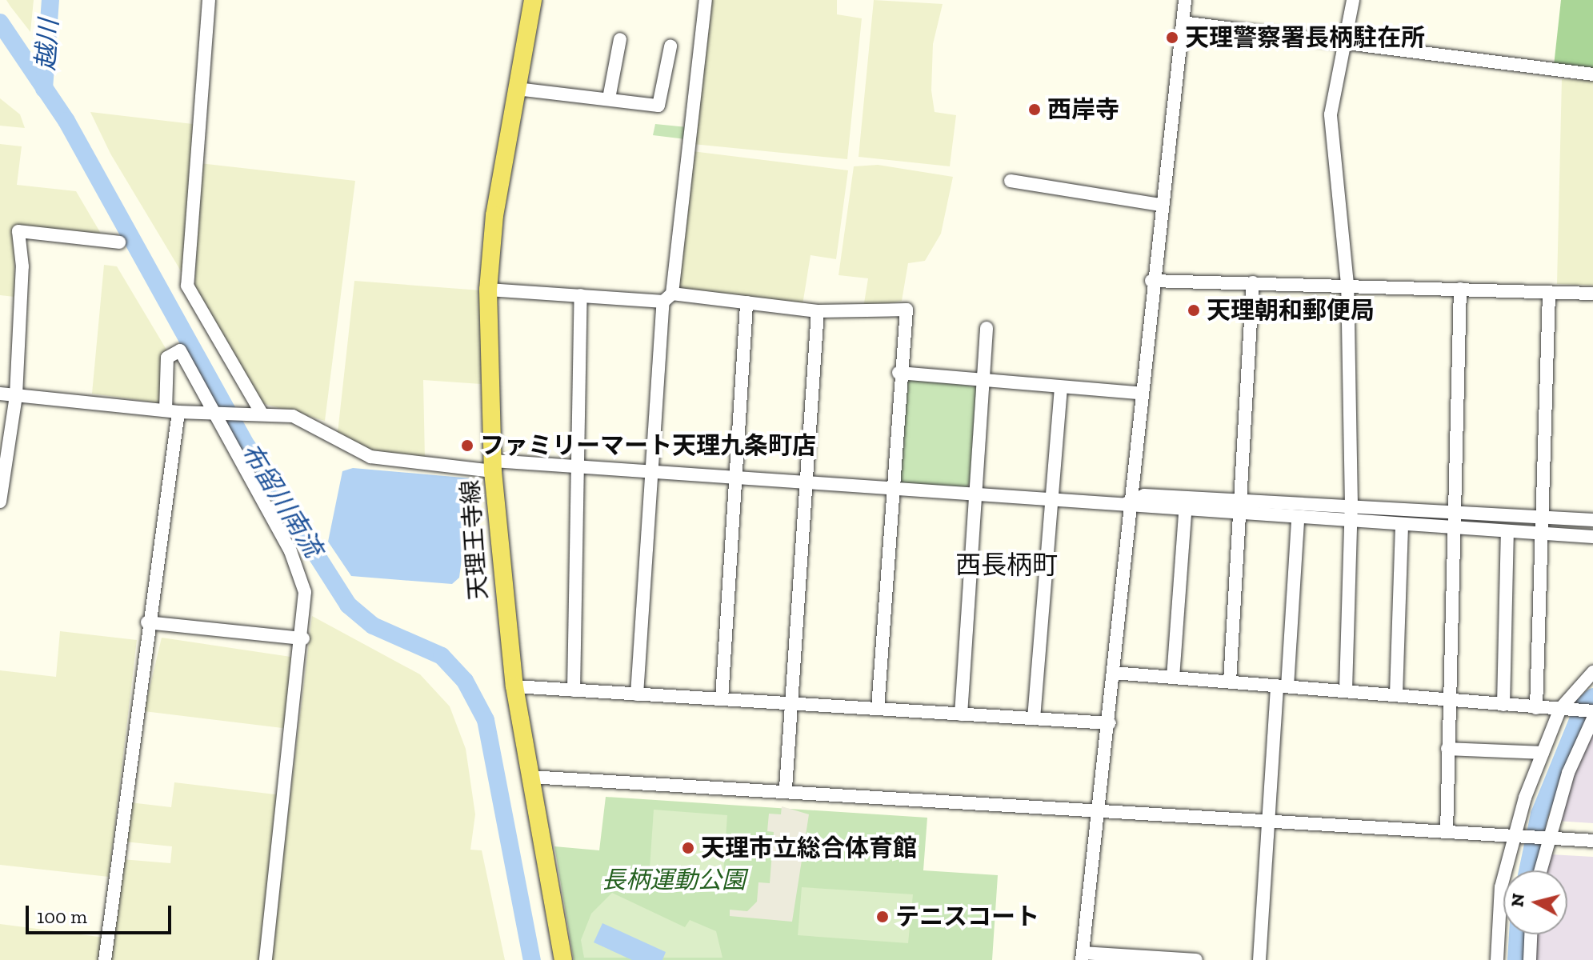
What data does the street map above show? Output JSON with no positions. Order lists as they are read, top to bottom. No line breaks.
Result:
{"streets":{"main road":["天理王寺線"]},"districts":["西長柄町"],"water":["越川","布留川南流"],"parks":["長柄運動公園"],"places":["天理警察署長柄駐在所","西岸寺","天理朝和郵便局","ファミリーマート天理九条町店","天理市立総合体育館","テニスコート"],"scale_bar":"100 m","north":"left"}
